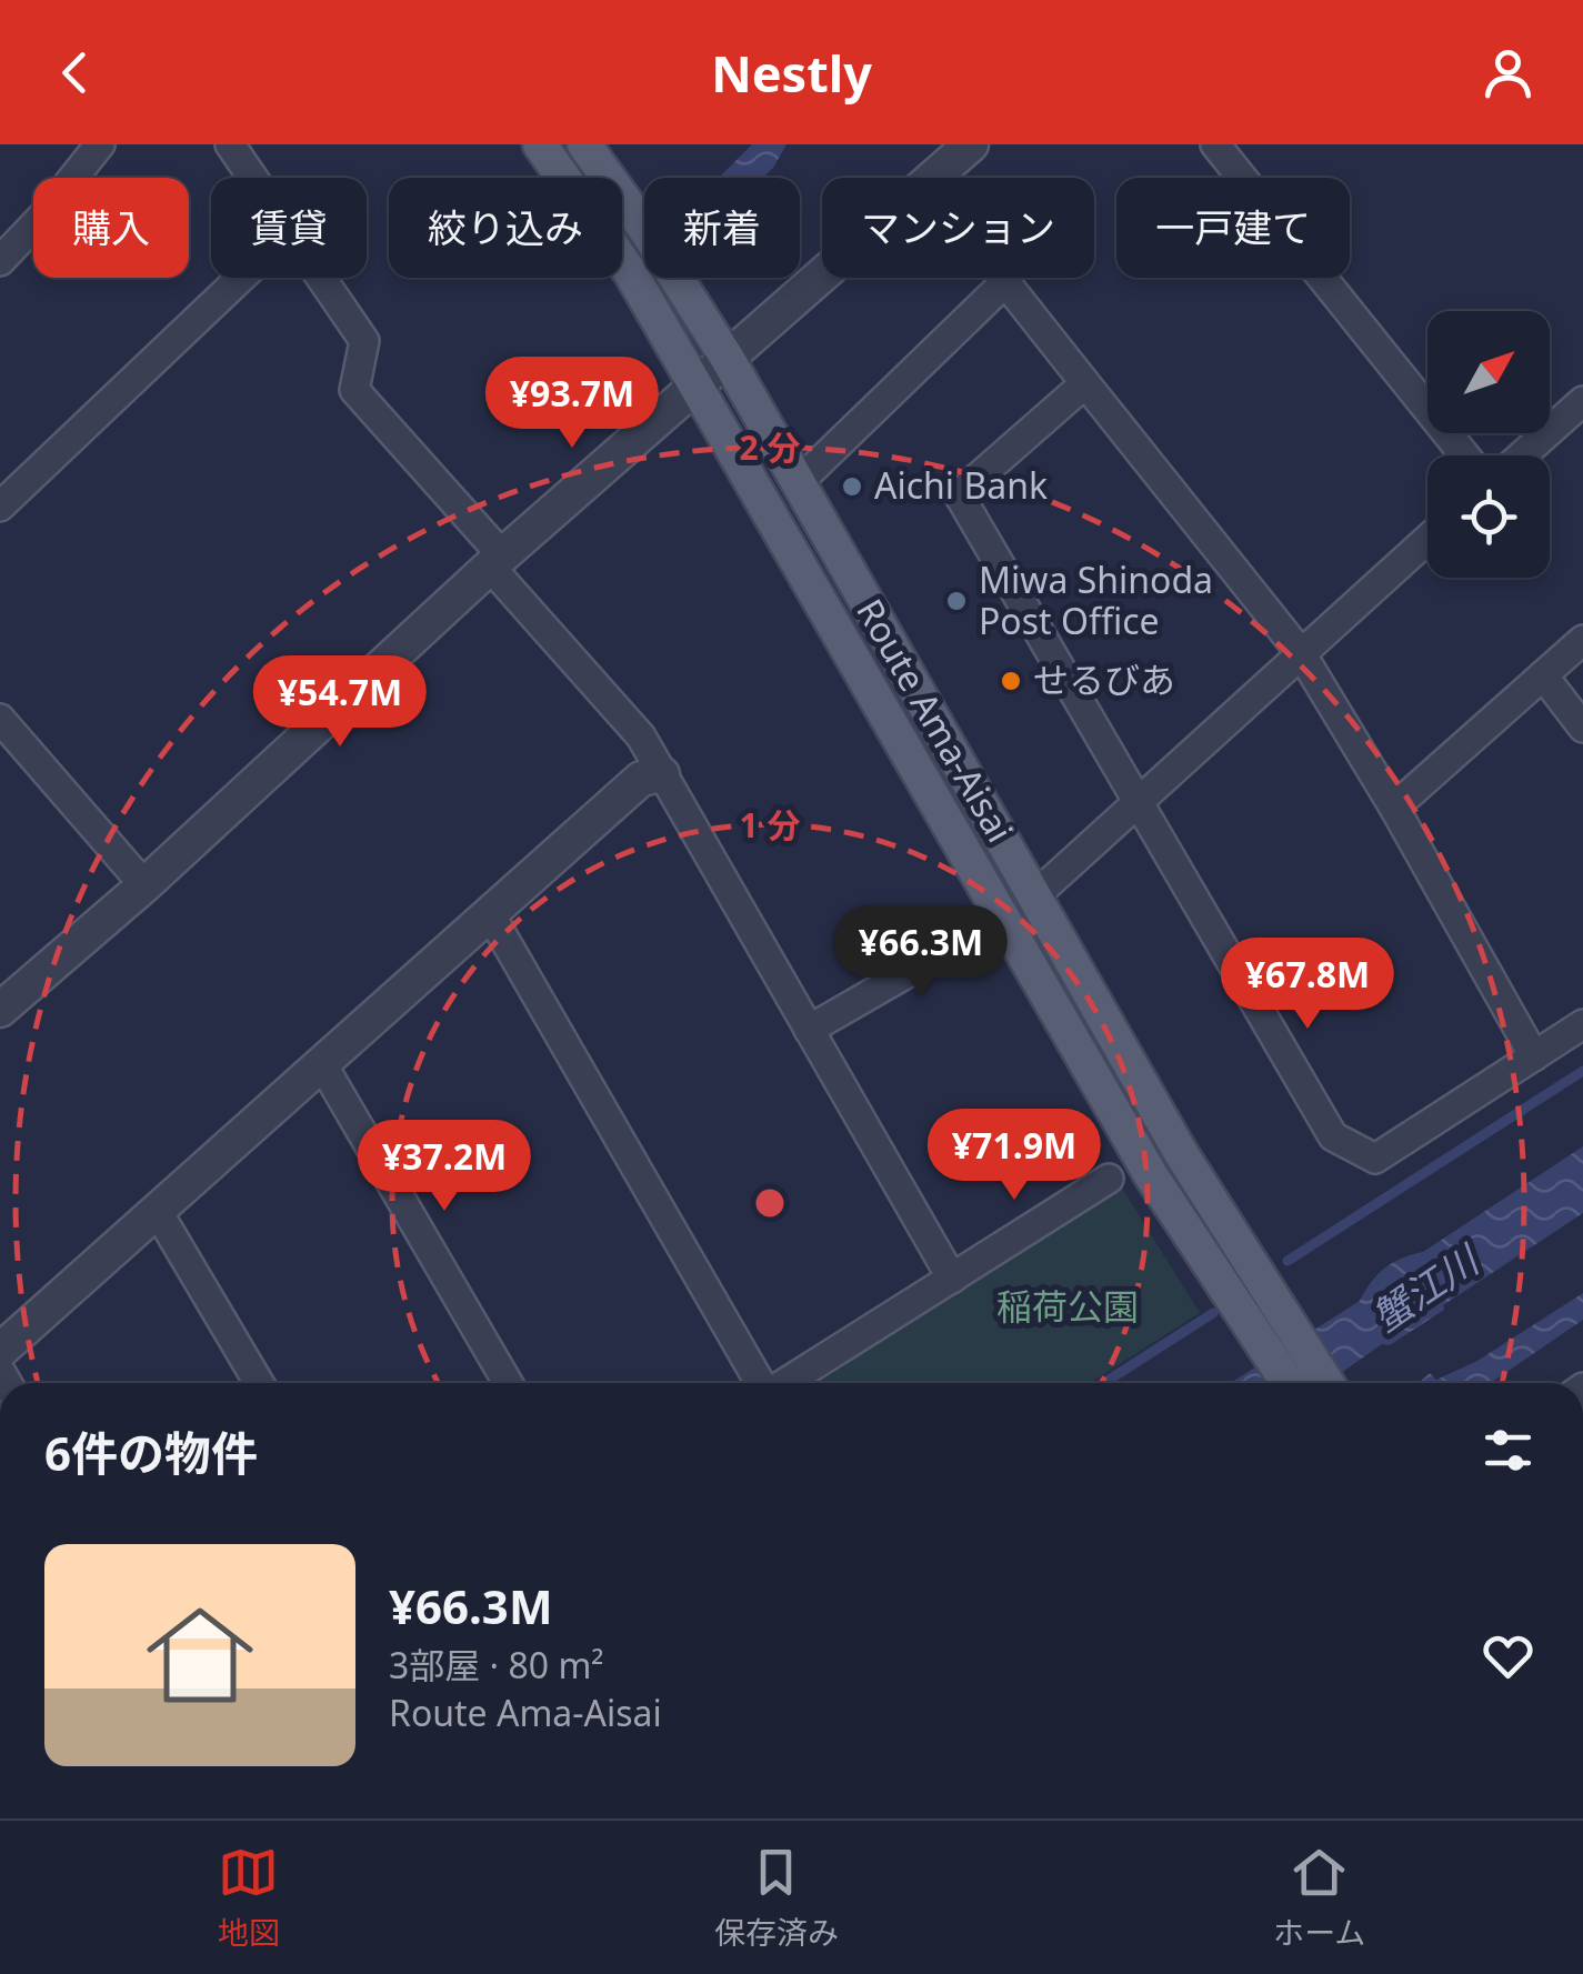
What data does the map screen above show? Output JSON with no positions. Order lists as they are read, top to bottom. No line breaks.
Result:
{"streets":{"main road":["Route Ama-Aisai"]},"water":["蟹江川"],"parks":["稲荷公園"],"places":["Aichi Bank","Miwa Shinoda Post Office","せるびあ"],"north":"top right","page":{"header":"Nestly","chip":["購入","賃貸","絞り込み","新着","マンション","一戸建て"],"price":["¥93.7M","¥54.7M","¥66.3M","¥67.8M","¥71.9M","¥37.2M"],"heading":"6件の物件","list":[{"name":"¥66.3M","note":"3部屋 · 80 m² · Route Ama-Aisai"}],"tabs":["地図","保存済み","ホーム"]},"rings":["2 分","1 分"]}
